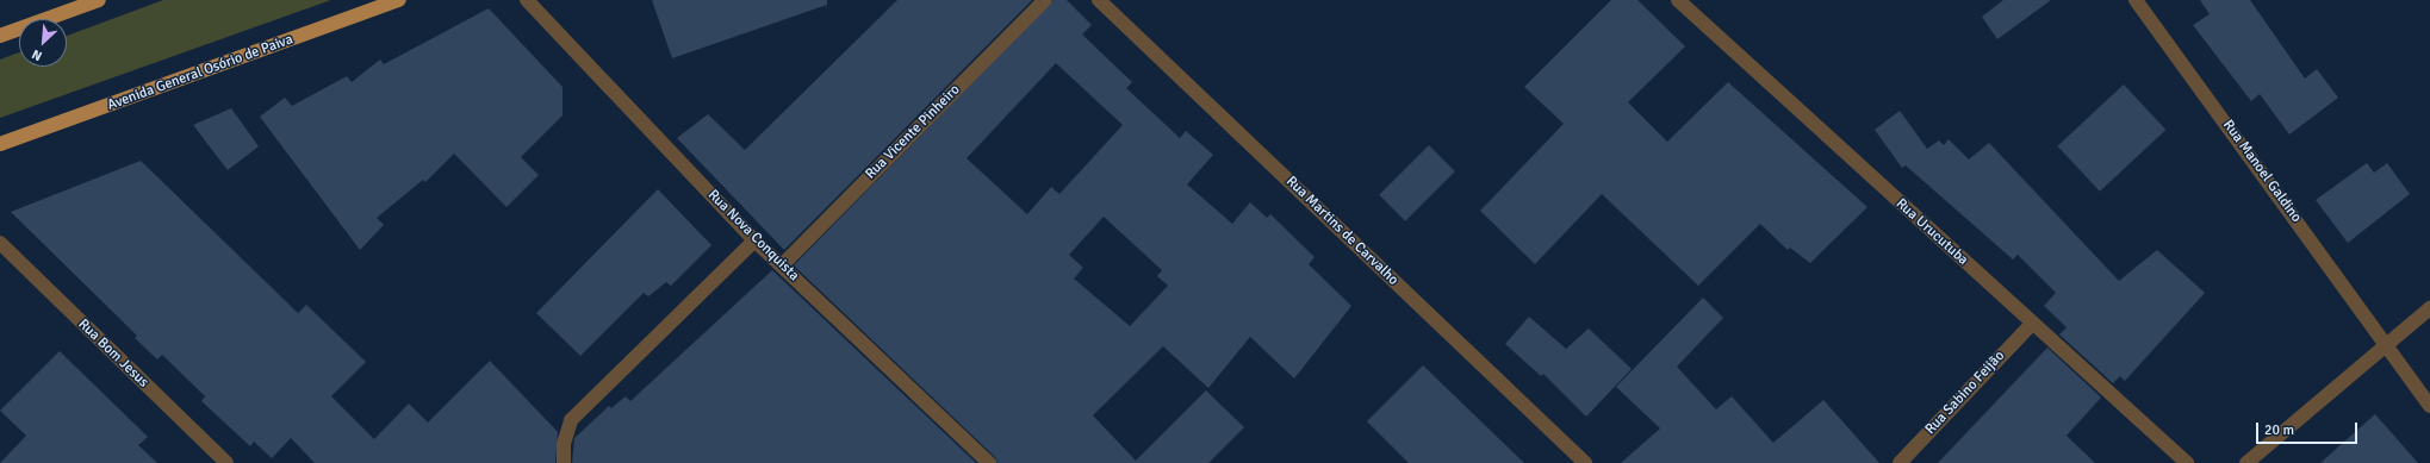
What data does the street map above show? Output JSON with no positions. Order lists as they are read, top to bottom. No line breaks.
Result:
{"streets":{"main road":["Avenida General Osório de Paiva"],"street":["Rua Vicente Pinheiro","Rua Manoel Galdino","Rua Martins de Carvalho","Rua Urucutuba","Rua Nova Conquista","Rua Bom Jesus","Rua Sabino Feijão"]},"crossings":[["Rua Vicente Pinheiro","Rua Nova Conquista"],["Rua Urucutuba","Rua Sabino Feijão"]],"scale_bar":"20 m","north":"bottom left"}
